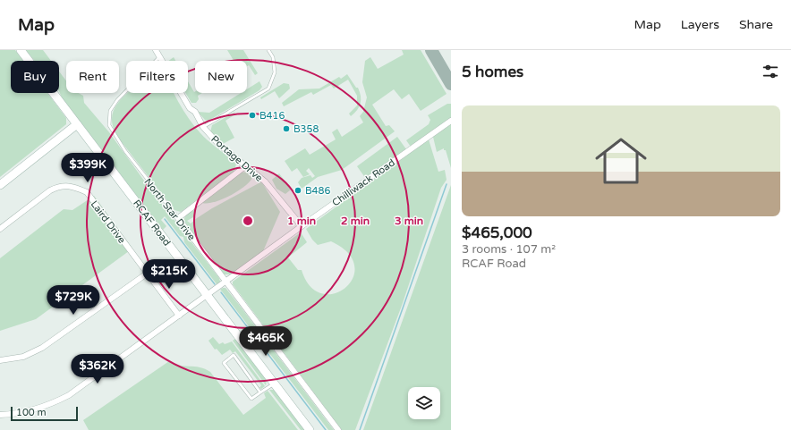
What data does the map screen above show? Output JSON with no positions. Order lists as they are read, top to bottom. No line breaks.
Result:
{"streets":{"main road":["RCAF Road"],"street":["Portage Drive","Chilliwack Road","North Star Drive","Laird Drive"]},"crossings":[["Portage Drive","Chilliwack Road"],["Portage Drive","North Star Drive"],["Chilliwack Road","North Star Drive"],["Chilliwack Road","Laird Drive"],["Chilliwack Road","RCAF Road"]],"places":["B416","B358","B486"],"scale_bar":"100 m","page":{"header":"Map","nav":["Map","Layers","Share"],"heading":"5 homes","chip":["Buy","Rent","Filters","New"],"list":[{"name":"$465,000","note":"3 rooms · 107 m² · RCAF Road"}],"price":["$399K","$215K","$729K","$465K","$362K"],"scale":"100 m"},"rings":["1 min","2 min","3 min"]}
